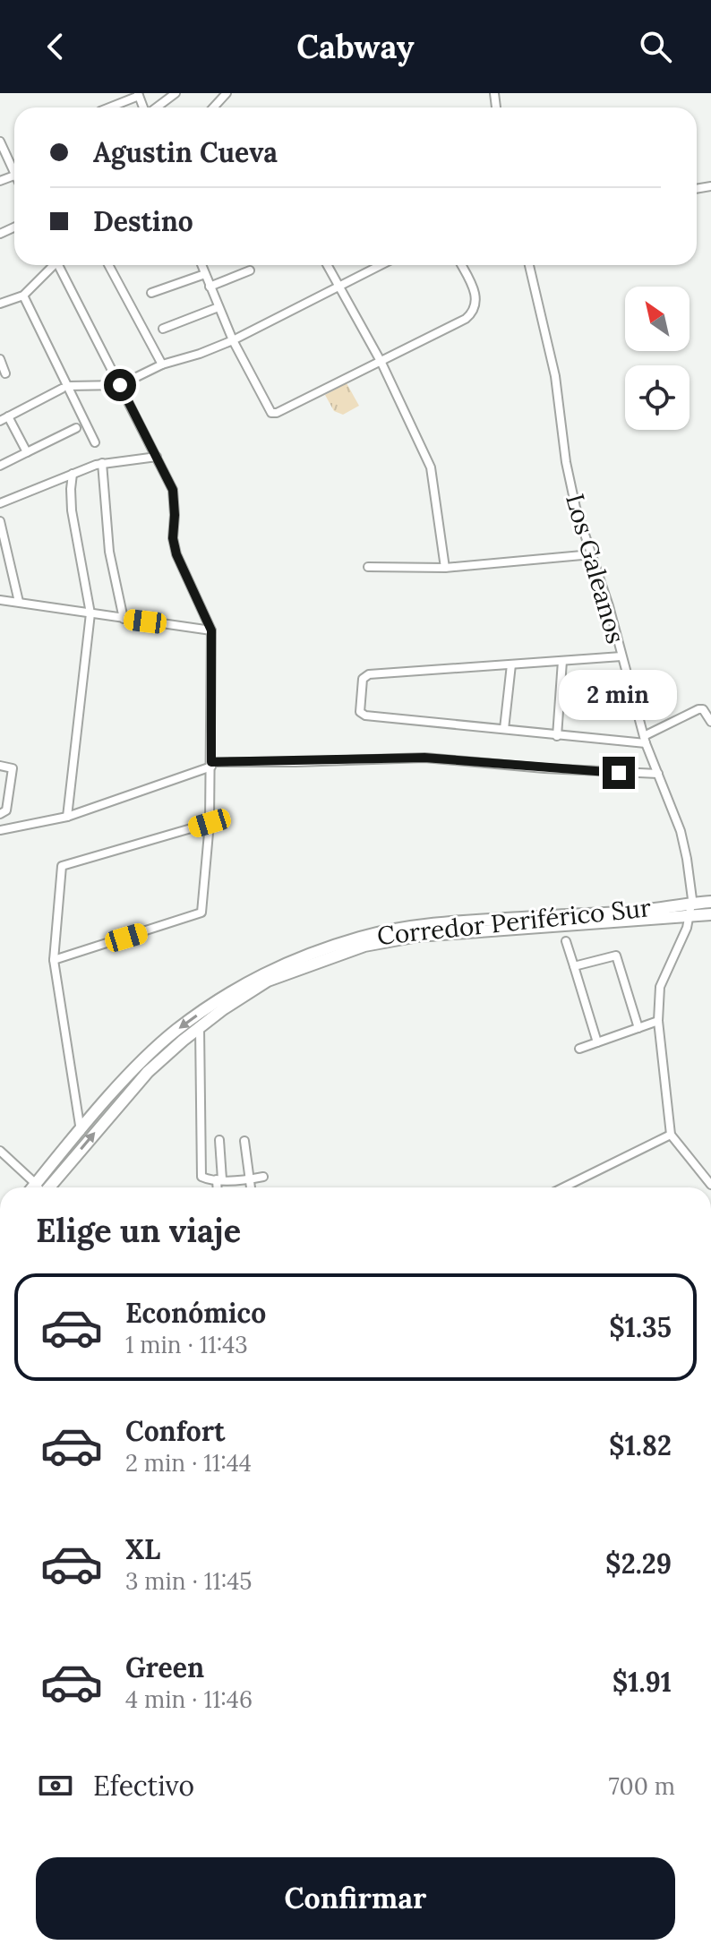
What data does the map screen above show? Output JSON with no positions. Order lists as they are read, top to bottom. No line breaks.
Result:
{"streets":{"main road":["Corredor Periférico Sur"],"street":["Los Galeanos"]},"crossings":[["Los Galeanos","Corredor Periférico Sur"]],"north":"top left","page":{"header":"Cabway","banner":["Agustin Cueva","Destino"],"bubble":"2 min","heading":"Elige un viaje","list":[{"name":"Económico","note":"1 min · 11:43","value":"$1.35"},{"name":"Confort","note":"2 min · 11:44","value":"$1.82"},{"name":"XL","note":"3 min · 11:45","value":"$2.29"},{"name":"Green","note":"4 min · 11:46","value":"$1.91"}],"pay":["Efectivo","700 m"],"buttons":"Confirmar"}}
